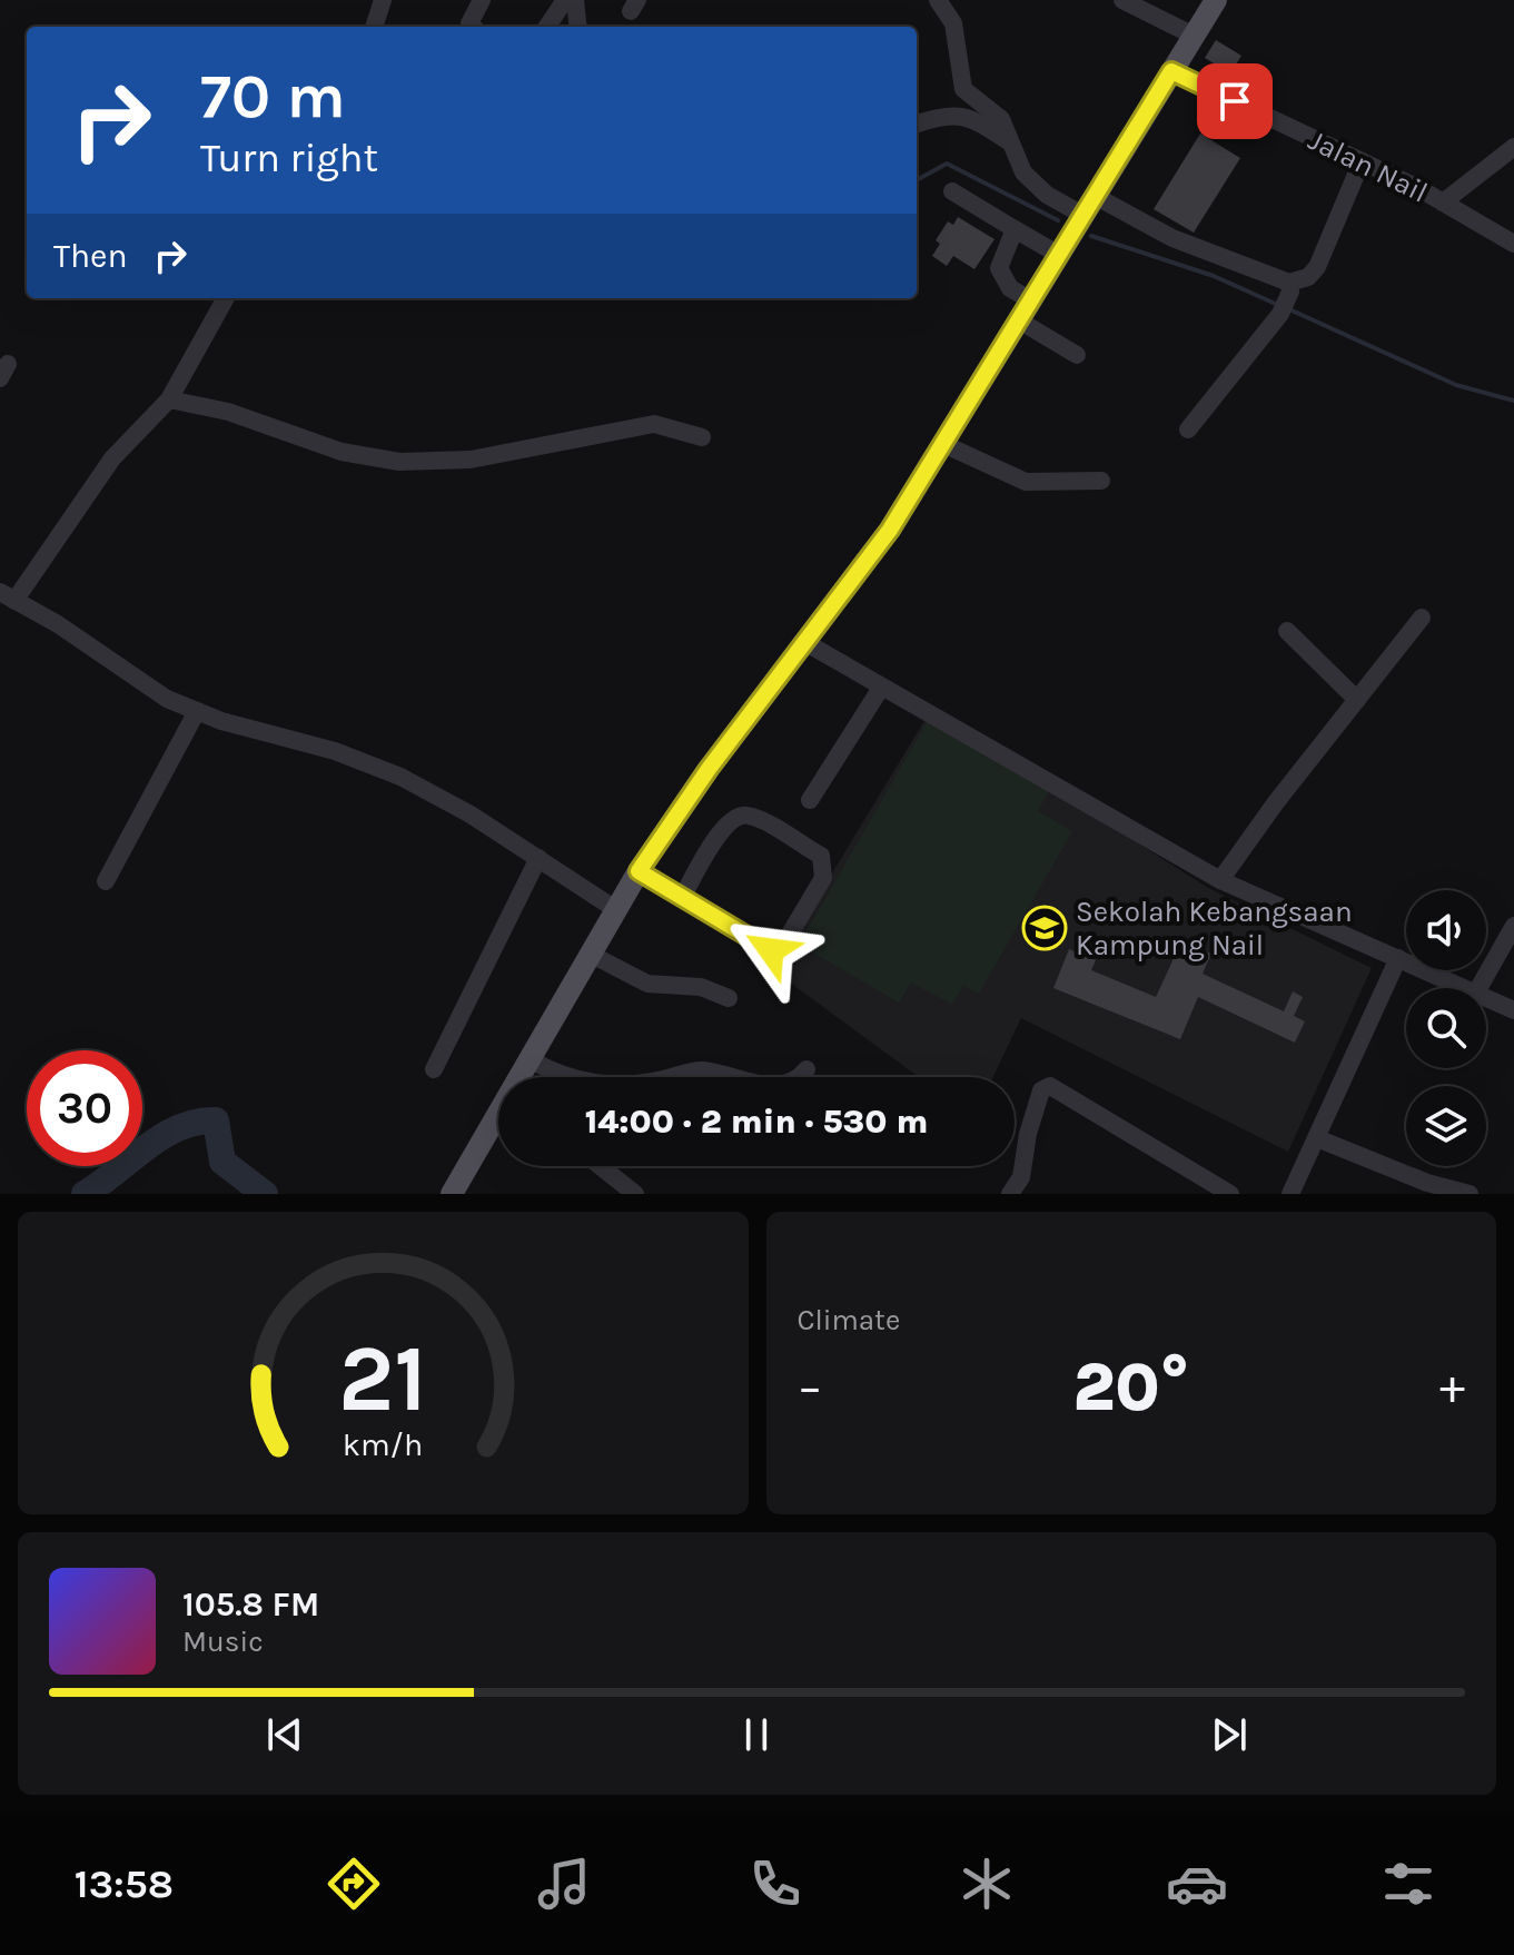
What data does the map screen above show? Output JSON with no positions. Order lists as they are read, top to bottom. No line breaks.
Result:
{"streets":{"street":["Jalan Nail"]},"places":{"school or university":["Sekolah Kebangsaan Kampung Nail"]},"page":{"turn":["70 m","Turn right"],"then":"Then","limit":"30","trip":"14:00 · 2 min · 530 m","tile":"Climate","heat":["−","20°","+"],"song":["105.8 FM","Music"],"tabs":"13:58","gauge":["21","km/h"]}}
